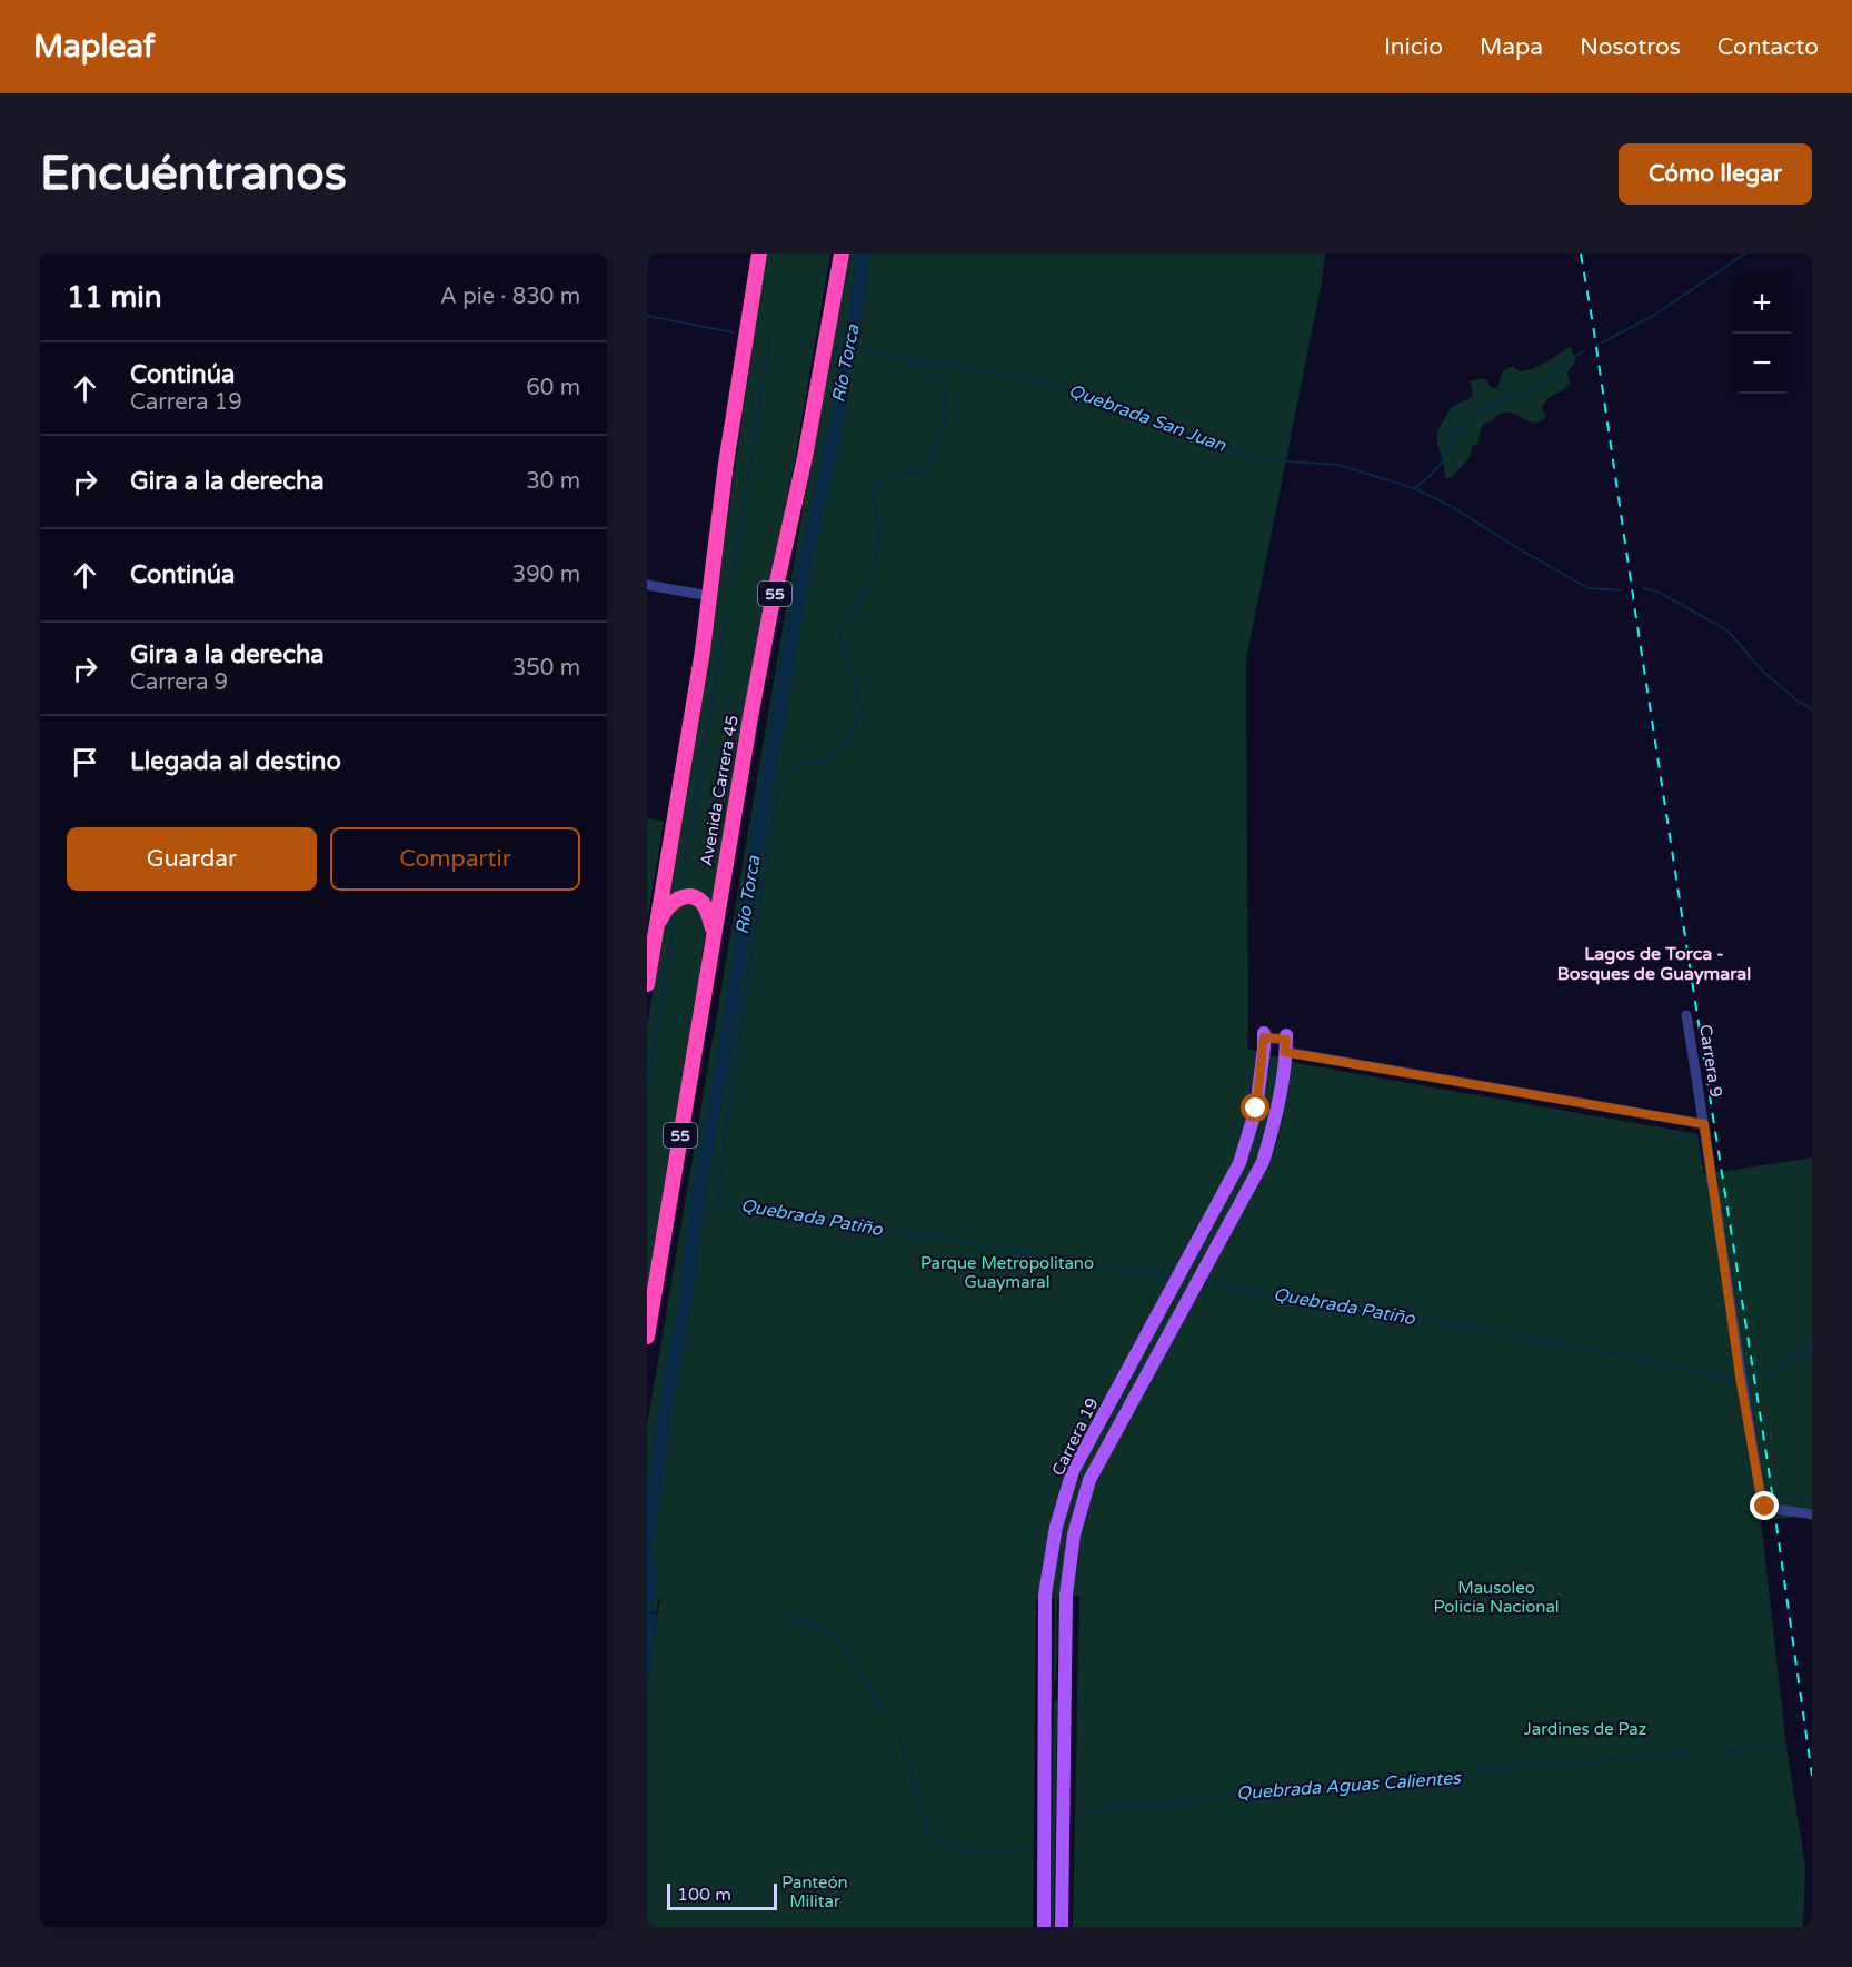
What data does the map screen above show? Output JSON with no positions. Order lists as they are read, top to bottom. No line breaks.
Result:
{"streets":{"highway":["55","Avenida Carrera 45"],"main road":["Carrera 19"],"street":["Carrera 9"]},"districts":["Lagos de Torca - Bosques de Guaymaral"],"water":["Río Torca","Quebrada San Juan","Quebrada Patiño","Quebrada Aguas Calientes"],"parks":["Parque Metropolitano Guaymaral","Mausoleo Policía Nacional","Jardines de Paz","Panteón Militar"],"scale_bar":"100 m","page":{"header":"Mapleaf","nav":["Inicio","Mapa","Nosotros","Contacto"],"buttons":["Cómo llegar",["Guardar","Compartir"]],"title":"Encuéntranos","heading":["11 min","A pie · 830 m"],"map_buttons":["+","−"],"list":[["Continúa","Carrera 19","60 m"],["Gira a la derecha","30 m"],["Continúa","390 m"],["Gira a la derecha","Carrera 9","350 m"],"Llegada al destino"],"scale":"100 m"}}
